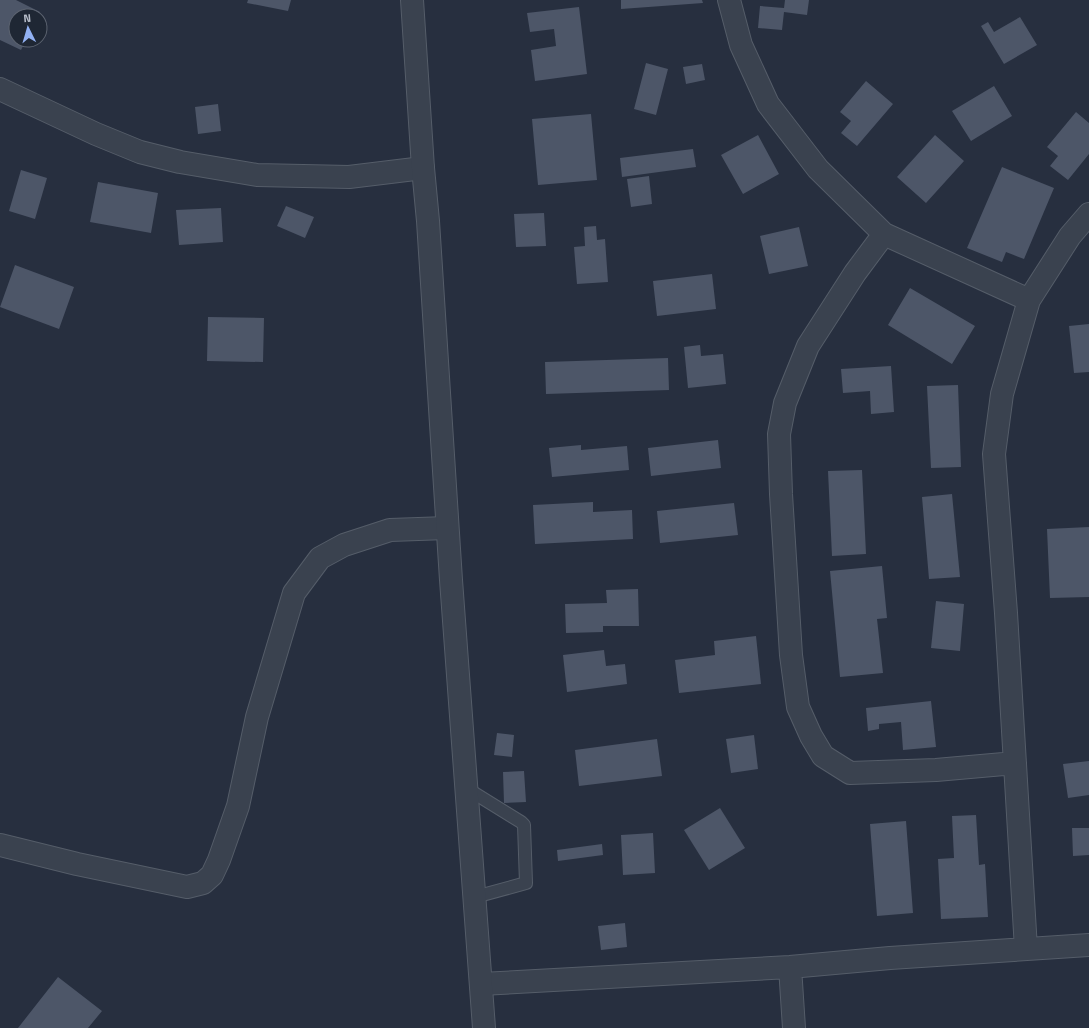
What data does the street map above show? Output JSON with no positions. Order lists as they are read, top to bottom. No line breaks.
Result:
{"north":"top"}
